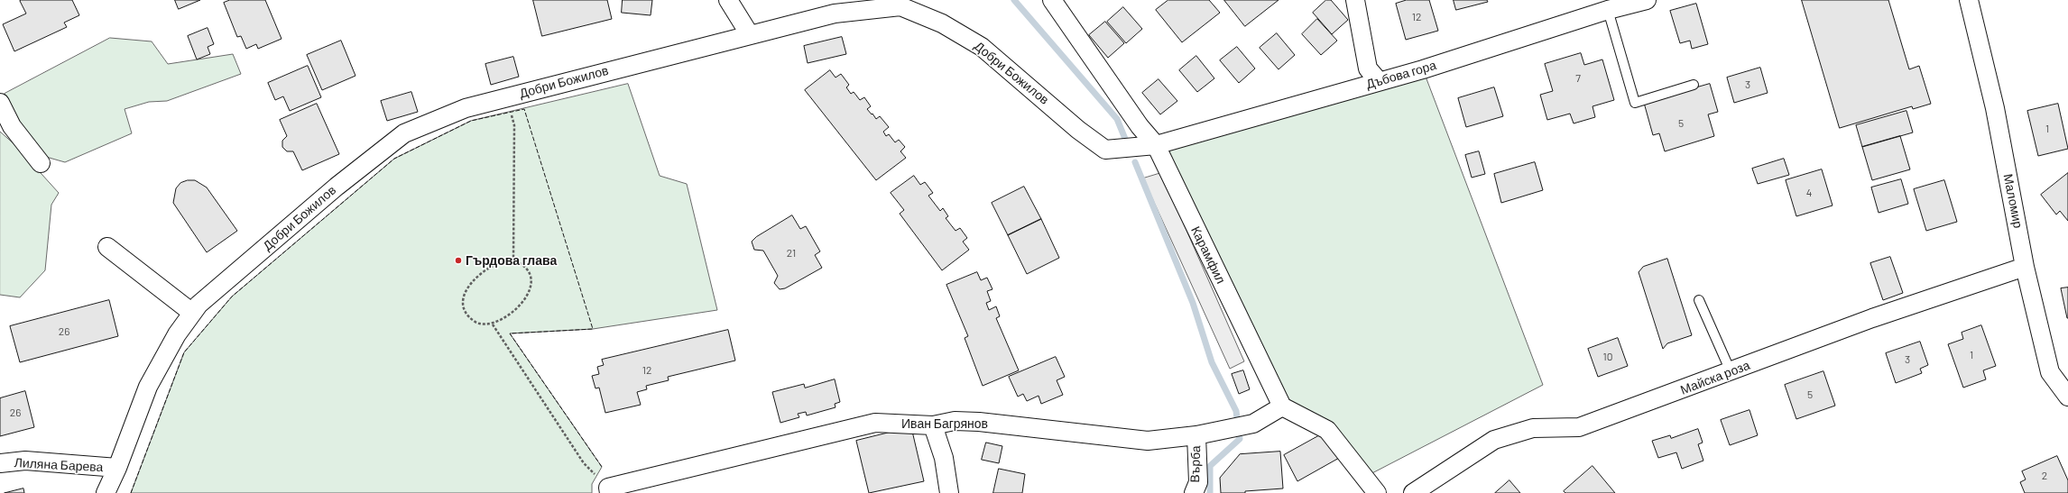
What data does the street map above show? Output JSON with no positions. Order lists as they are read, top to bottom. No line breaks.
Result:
{"streets":{"street":["Добри Божилов","Дъбова гора","Маломир","Карамфил","Майска роза","Иван Багрянов","Върба","Лиляна Барева"]},"crossings":[["Добри Божилов","Дъбова гора"],["Добри Божилов","Карамфил"],["Добри Божилов","Лиляна Барева"],["Дъбова гора","Карамфил"],["Маломир","Майска роза"],["Карамфил","Иван Багрянов"],["Иван Багрянов","Върба"]],"places":["Гърдова глава"],"house_numbers":["12","7","3","5","1","4","21","26","1","10","3","12","5","26","2"]}
